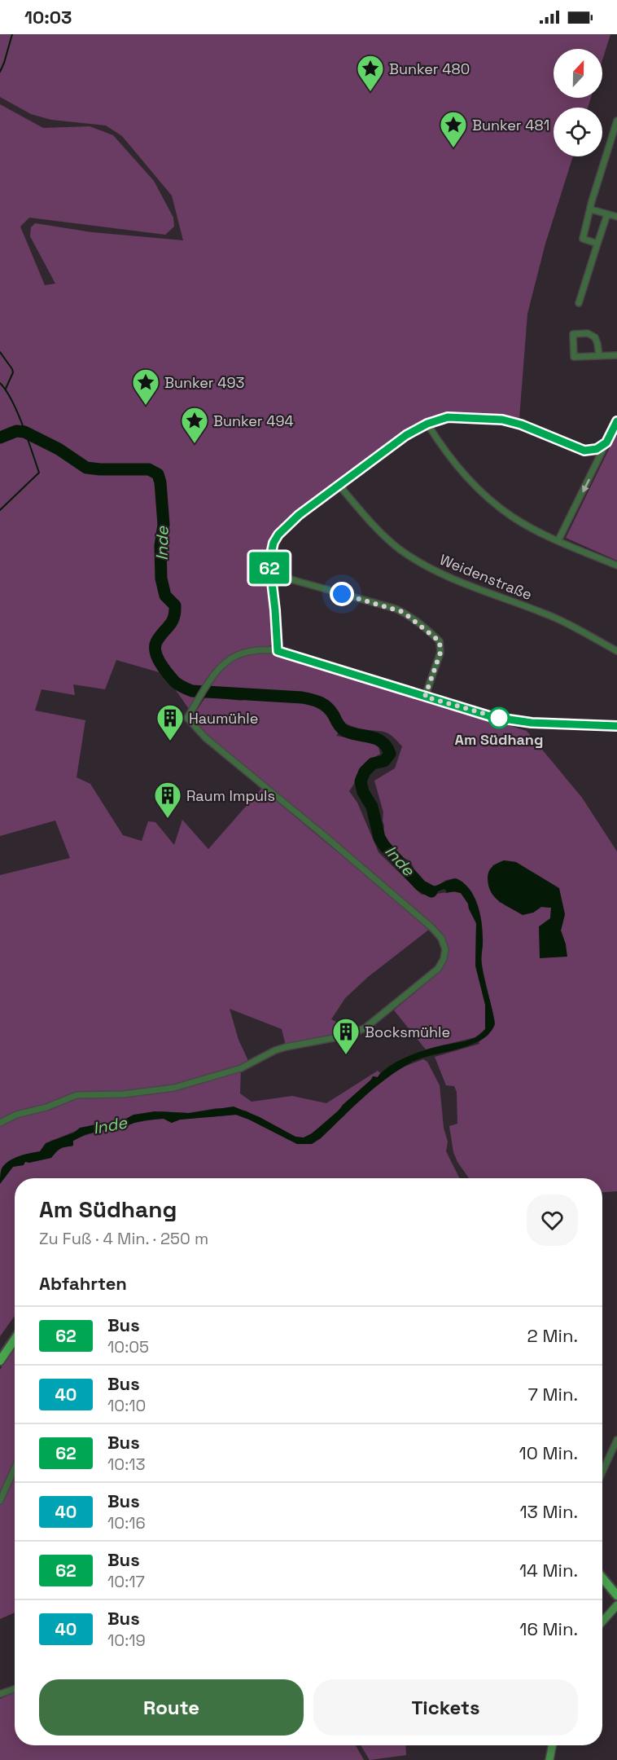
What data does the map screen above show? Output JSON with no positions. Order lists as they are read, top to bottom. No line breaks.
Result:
{"streets":{"street":["Weidenstraße"]},"water":["Inde"],"places":{"place":["Bunker 480","Bunker 481","Bunker 493","Bunker 494"],"other":["Am Südhang"],"building":["Haumühle","Raum Impuls","Bocksmühle"]},"lines":["bus line 62"],"north":"top","page":{"status":"10:03","on_map":"62","heading":[["Am Südhang","Zu Fuß · 4 Min. · 250 m"],"Abfahrten"],"list":[{"mark":"62","name":"Bus","note":"10:05","value":"2 Min."},{"mark":"40","name":"Bus","note":"10:10","value":"7 Min."},{"mark":"62","name":"Bus","note":"10:13","value":"10 Min."},{"mark":"40","name":"Bus","note":"10:16","value":"13 Min."},{"mark":"62","name":"Bus","note":"10:17","value":"14 Min."},{"mark":"40","name":"Bus","note":"10:19","value":"16 Min."}],"buttons":["Route","Tickets"]}}
